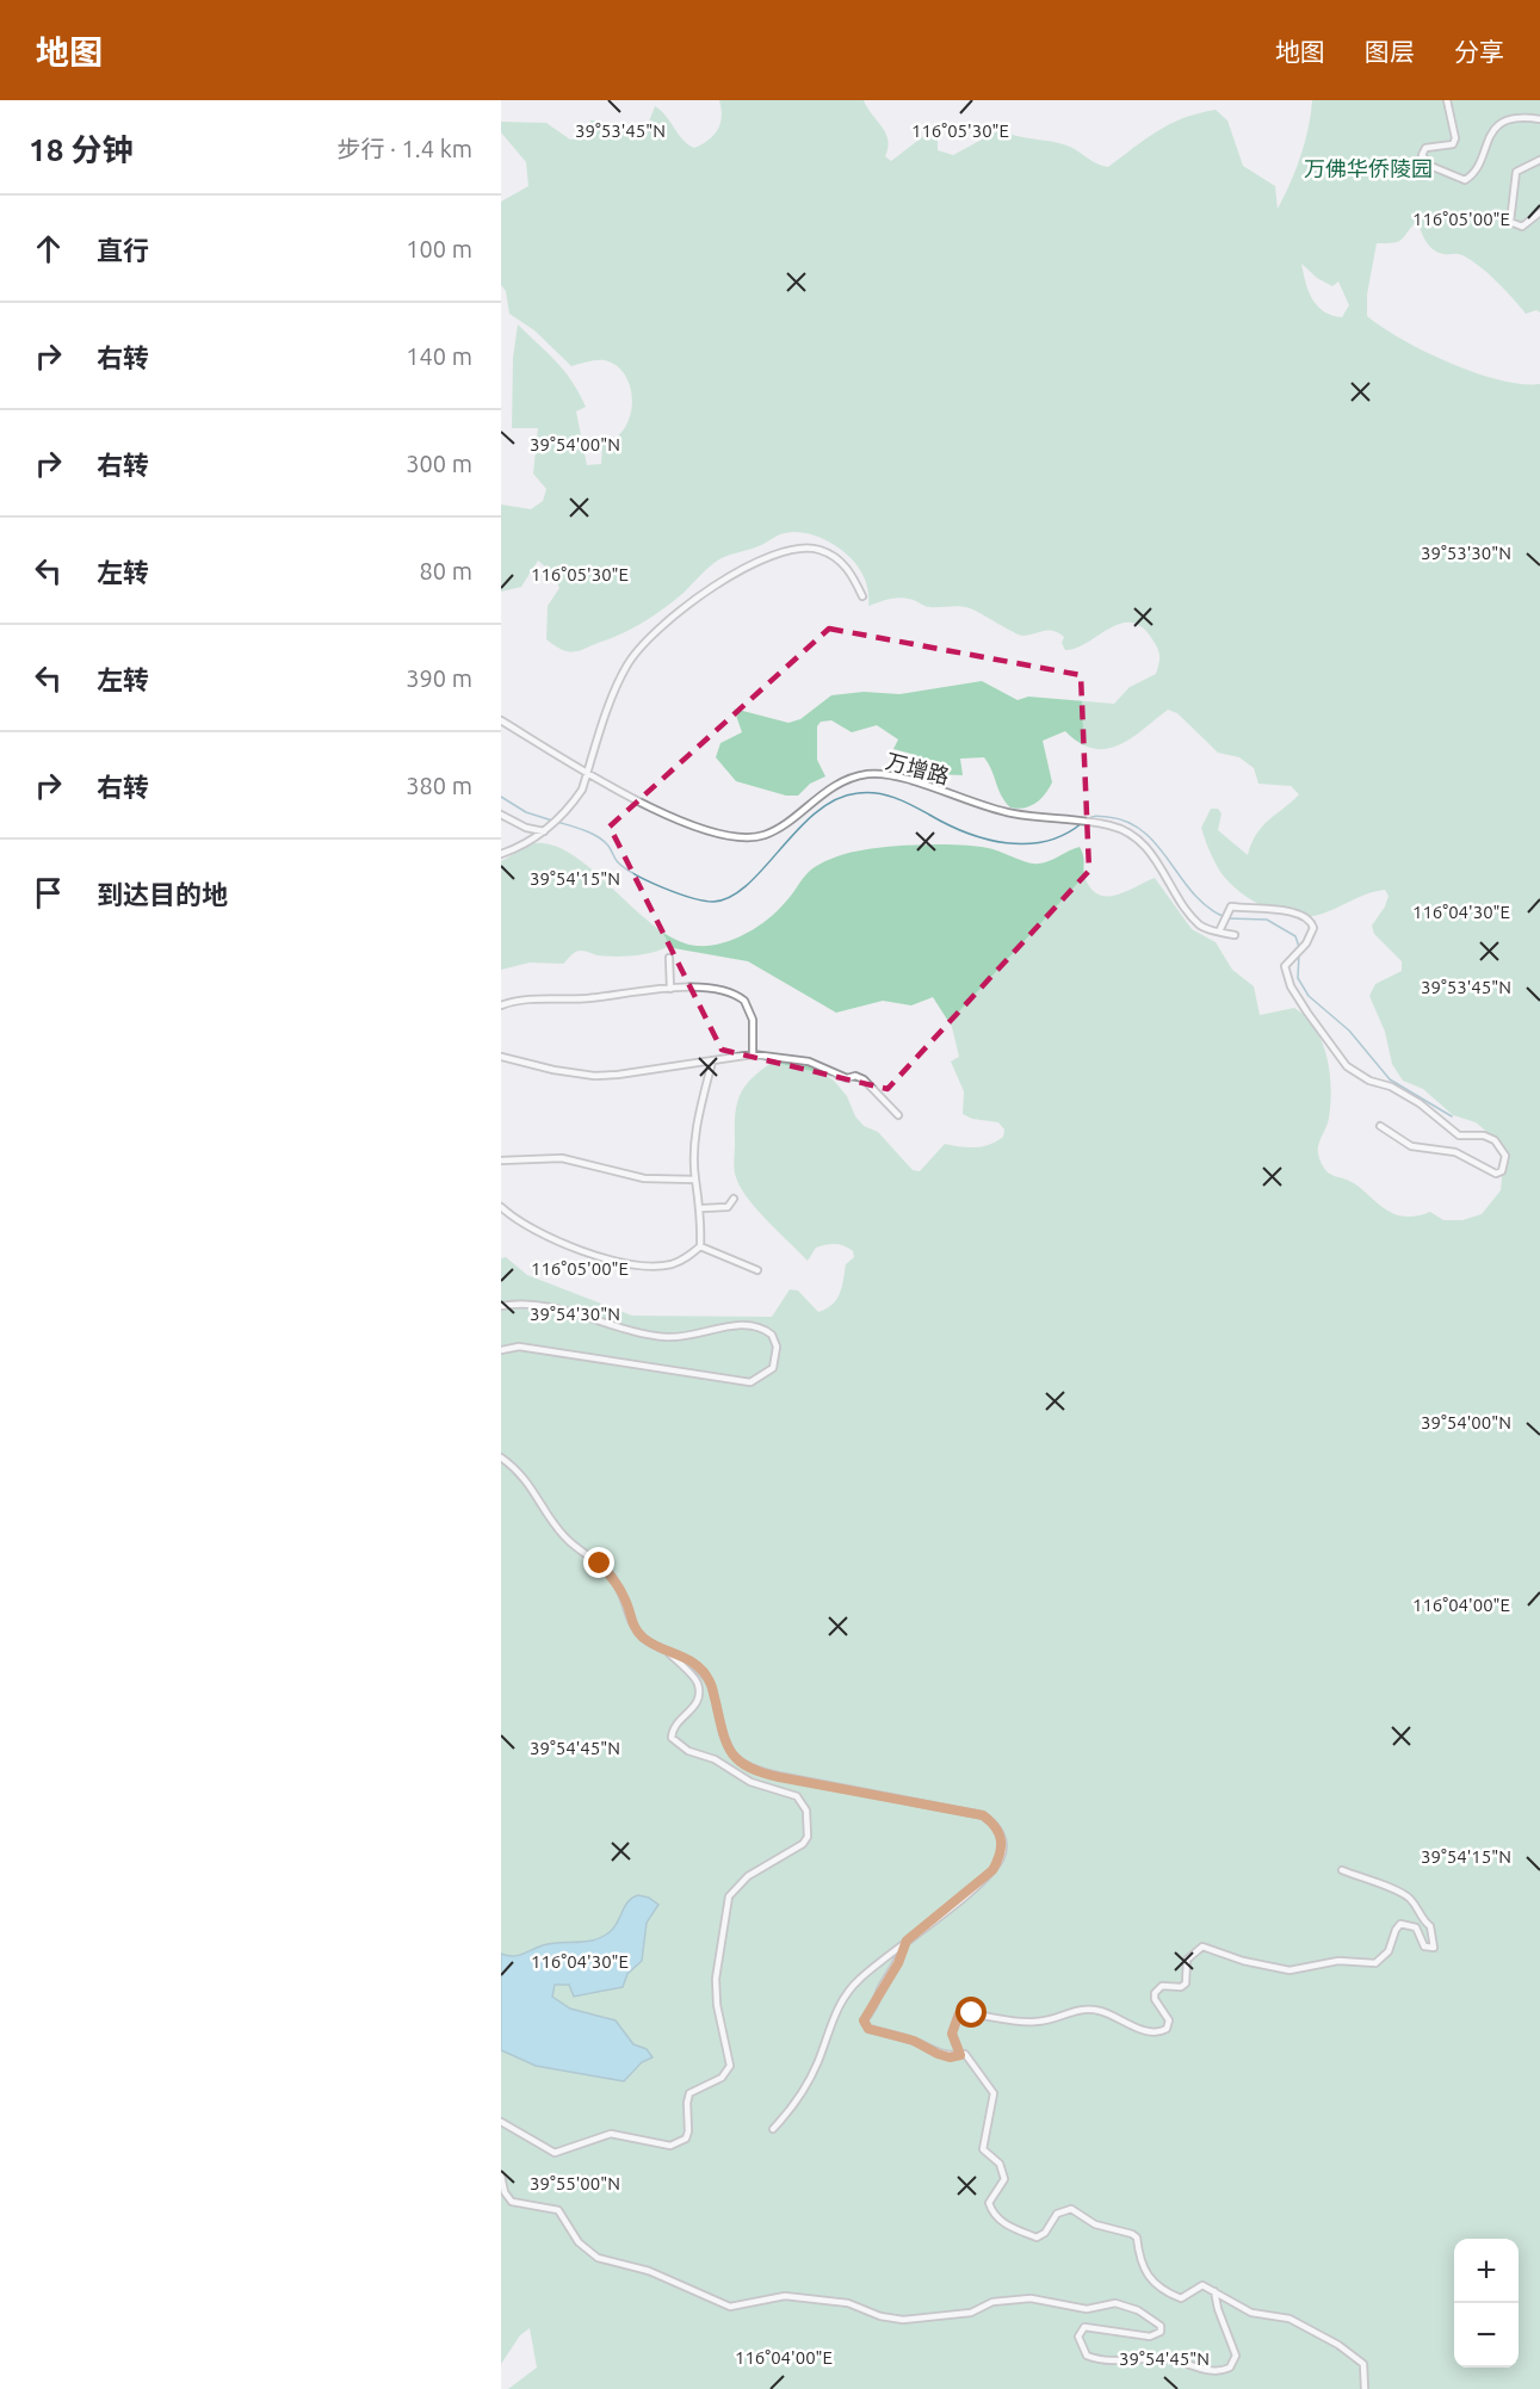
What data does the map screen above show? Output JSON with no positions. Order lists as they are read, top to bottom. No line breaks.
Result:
{"streets":{"street":["万增路"]},"parks":["万佛华侨陵园"],"page":{"header":"地图","nav":["地图","图层","分享"],"heading":["18 分钟","步行 · 1.4 km"],"list":[["直行","100 m"],["右转","140 m"],["右转","300 m"],["左转","80 m"],["左转","390 m"],["右转","380 m"],"到达目的地"],"map_buttons":["+","−"]},"coordinates":["39°53'45\"N","116°05'30\"E","116°05'00\"E","39°54'00\"N","39°53'30\"N","39°54'15\"N","116°04'30\"E","39°54'30\"N","116°04'00\"E","39°54'45\"N","39°55'00\"N"]}
